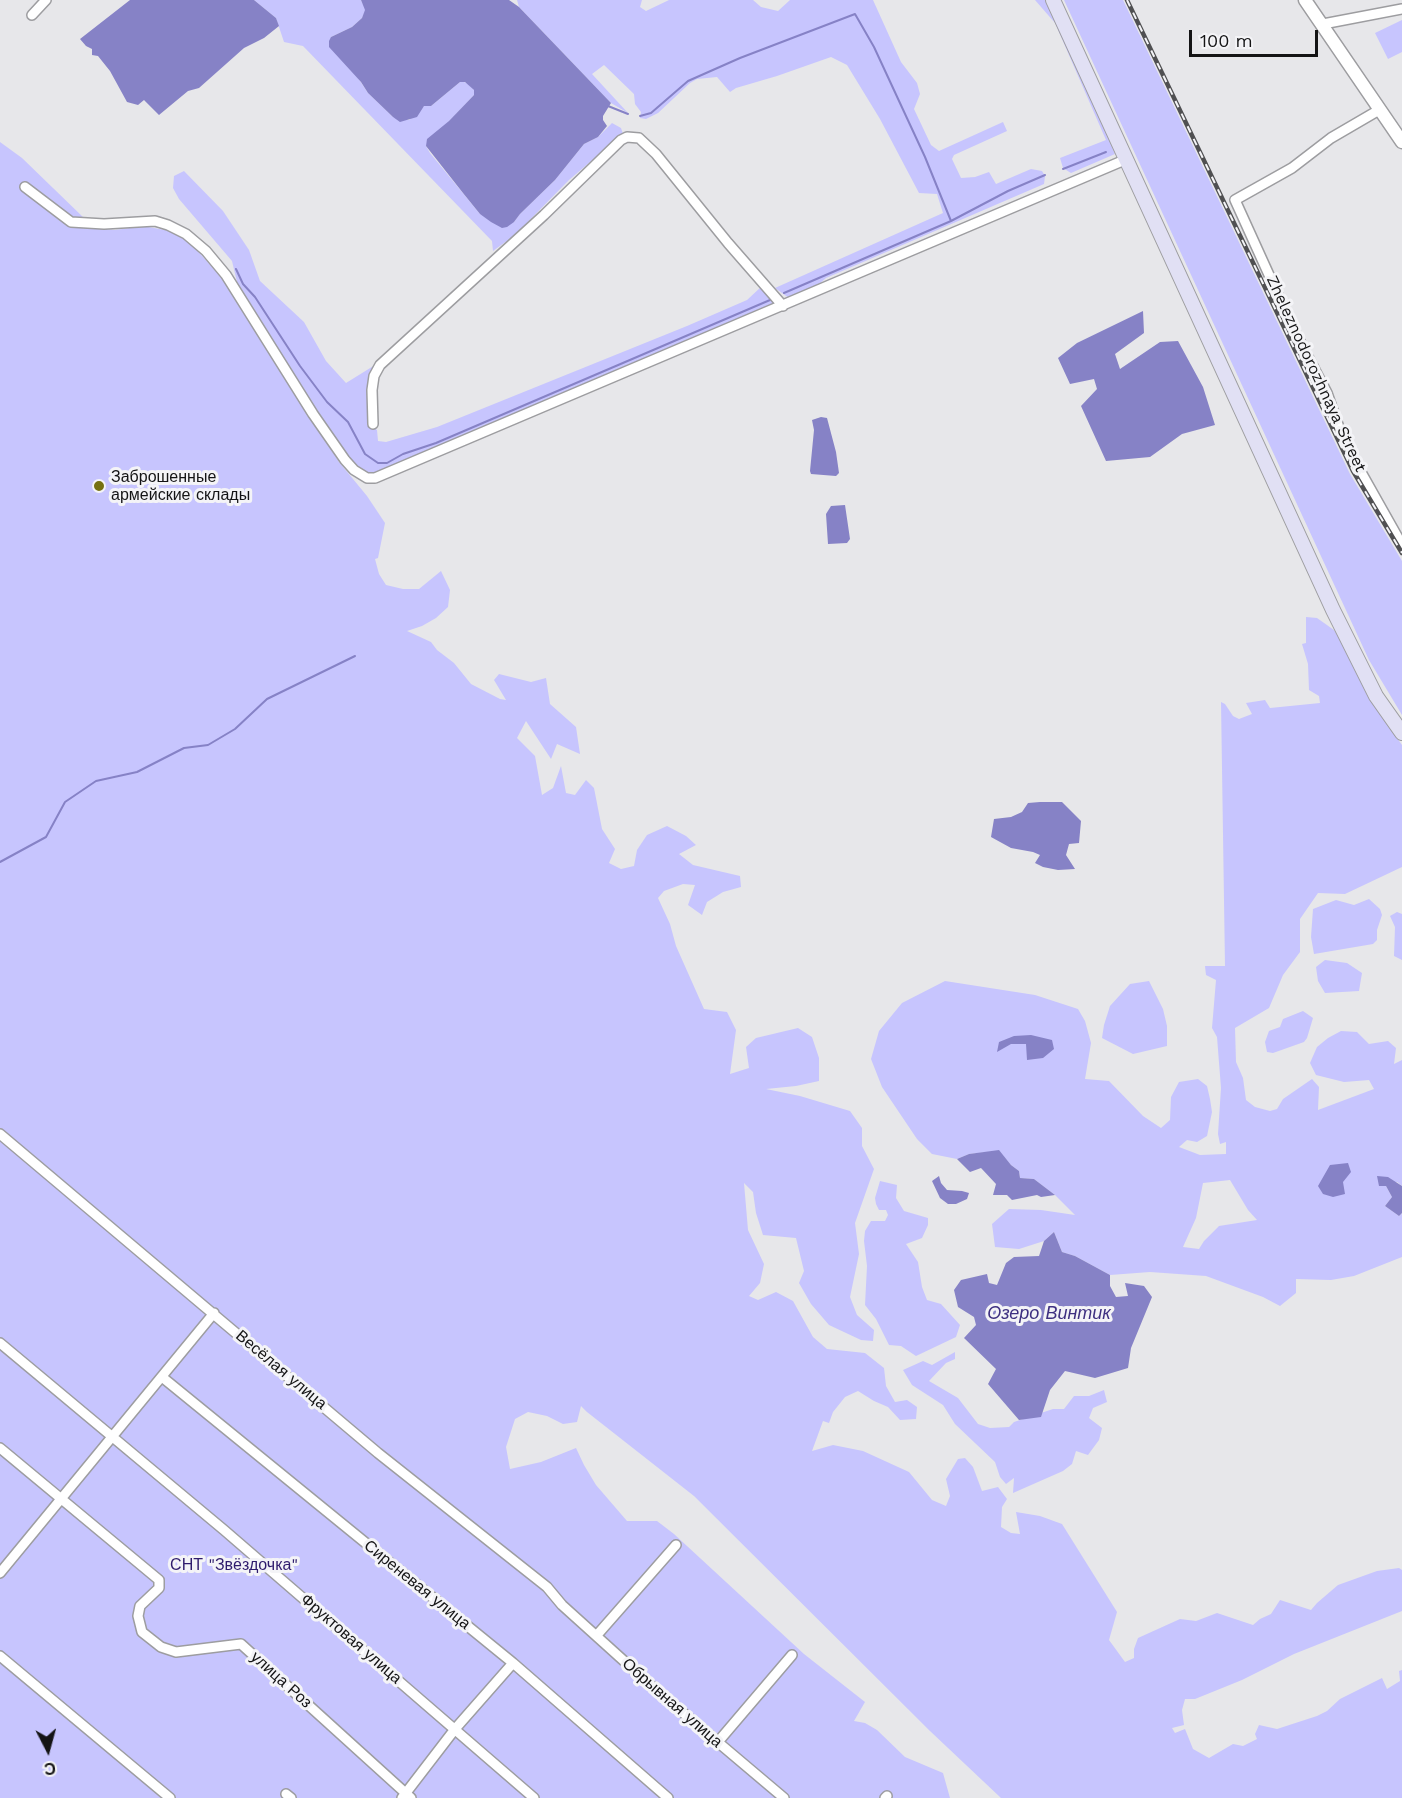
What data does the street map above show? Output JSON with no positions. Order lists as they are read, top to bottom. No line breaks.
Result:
{"streets":{"street":["Zheleznodorozhnaya Street","Весёлая улица","Сиреневая улица","Фруктовая улица","улица Роз","Обрывная улица"]},"crossings":[["Весёлая улица","Обрывная улица"]],"water":["Озеро Винтик"],"parks":["СНТ \"Звёздочка\""],"places":["Заброшенные армейские склады"],"scale_bar":"100 m","north":"bottom"}
